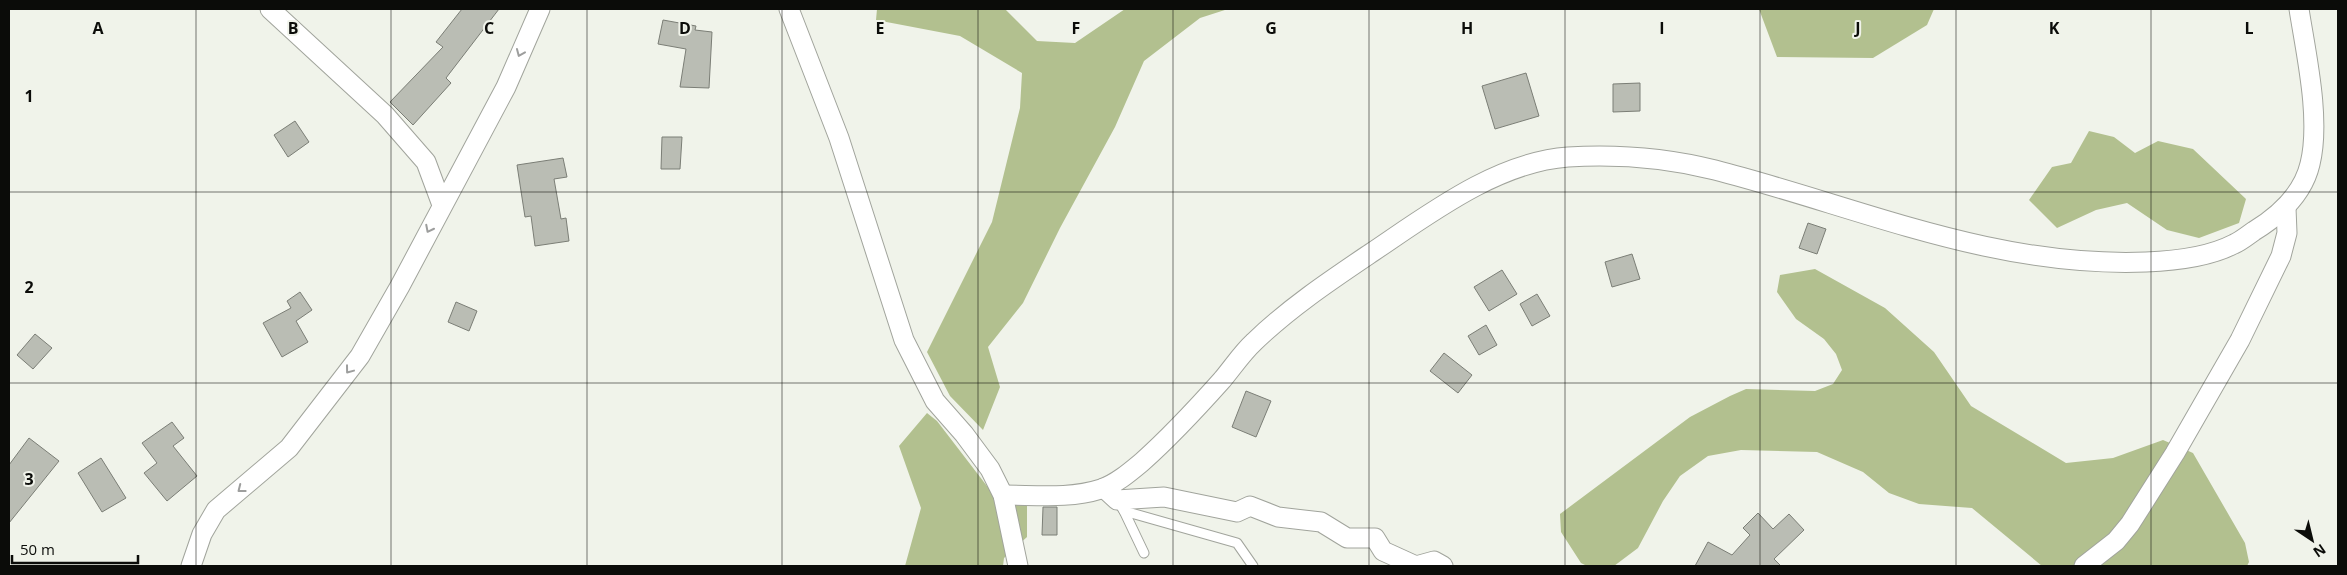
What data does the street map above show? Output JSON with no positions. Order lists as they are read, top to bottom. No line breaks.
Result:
{"scale_bar":"50 m","north":"bottom right","grid":{"columns":["A","B","C","D","E","F","G","H","I","J","K","L"],"rows":["1","2","3"]}}
